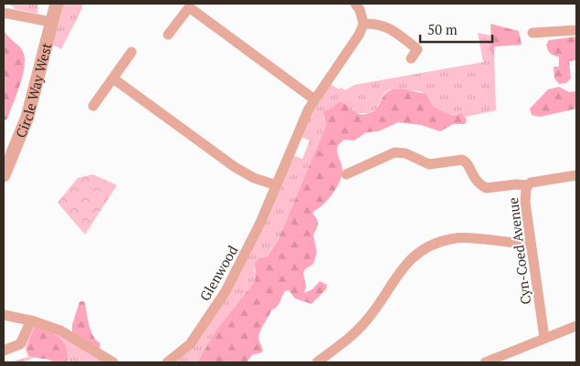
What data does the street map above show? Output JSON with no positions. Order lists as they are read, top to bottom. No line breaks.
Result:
{"streets":{"street":["Circle Way West","Cyn-Coed Avenue","Glenwood"]},"scale_bar":"50 m"}
